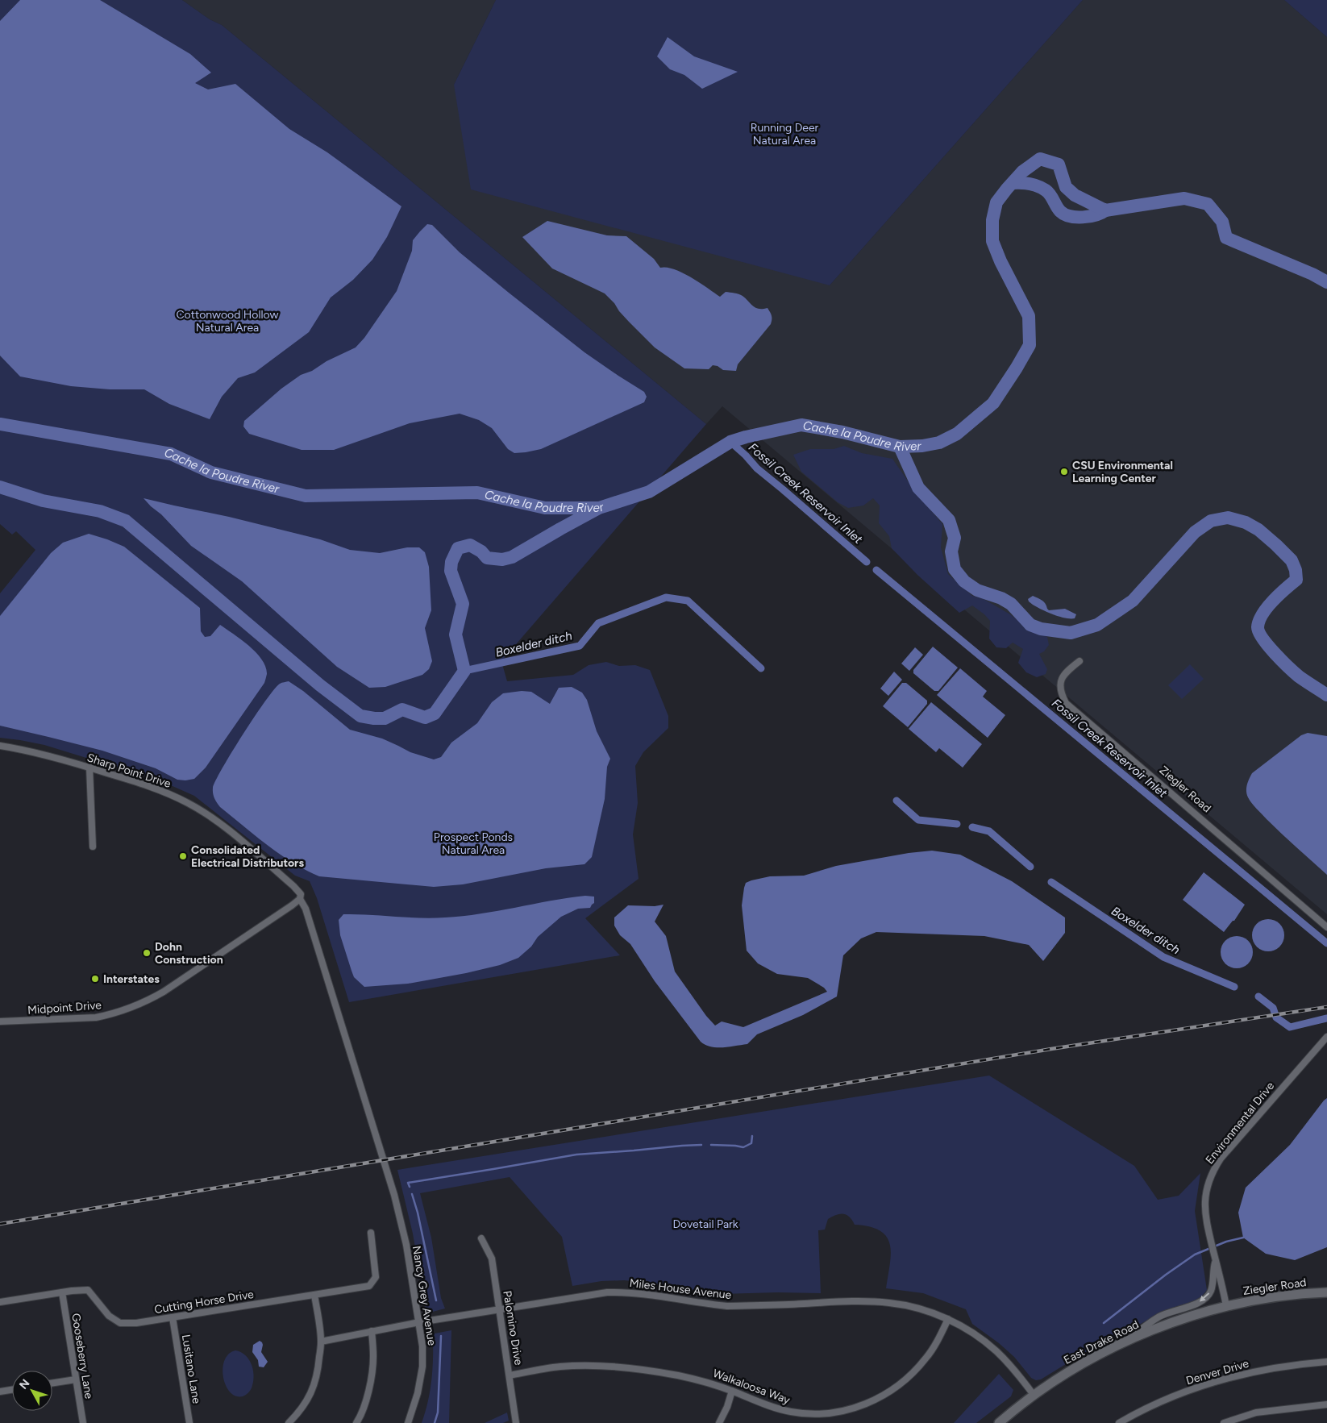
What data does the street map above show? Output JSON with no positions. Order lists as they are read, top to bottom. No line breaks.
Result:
{"streets":{"main road":["Ziegler Road","East Drake Road"],"street":["Sharp Point Drive","Midpoint Drive","Environmental Drive","Miles House Avenue","Nancy Grey Avenue","Cutting Horse Drive","Palomino Drive","Gooseberry Lane","Lusitano Lane","Denver Drive","Walkaloosa Way"]},"crossings":[["Sharp Point Drive","Midpoint Drive"],["Sharp Point Drive","Nancy Grey Avenue"],["Ziegler Road","Environmental Drive"],["Ziegler Road","East Drake Road"],["Environmental Drive","East Drake Road"],["Miles House Avenue","Nancy Grey Avenue"],["Miles House Avenue","Palomino Drive"],["Miles House Avenue","East Drake Road"],["Miles House Avenue","Walkaloosa Way"],["Cutting Horse Drive","Gooseberry Lane"],["Cutting Horse Drive","Lusitano Lane"],["Palomino Drive","Walkaloosa Way"]],"water":["Cache la Poudre River","Fossil Creek Reservoir Inlet","Boxelder ditch"],"parks":["Running Deer Natural Area","Cottonwood Hollow Natural Area","Prospect Ponds Natural Area","Dovetail Park"],"places":["CSU Environmental Learning Center","Consolidated Electrical Distributors","Dohn Construction","Interstates"],"north":"top left"}
